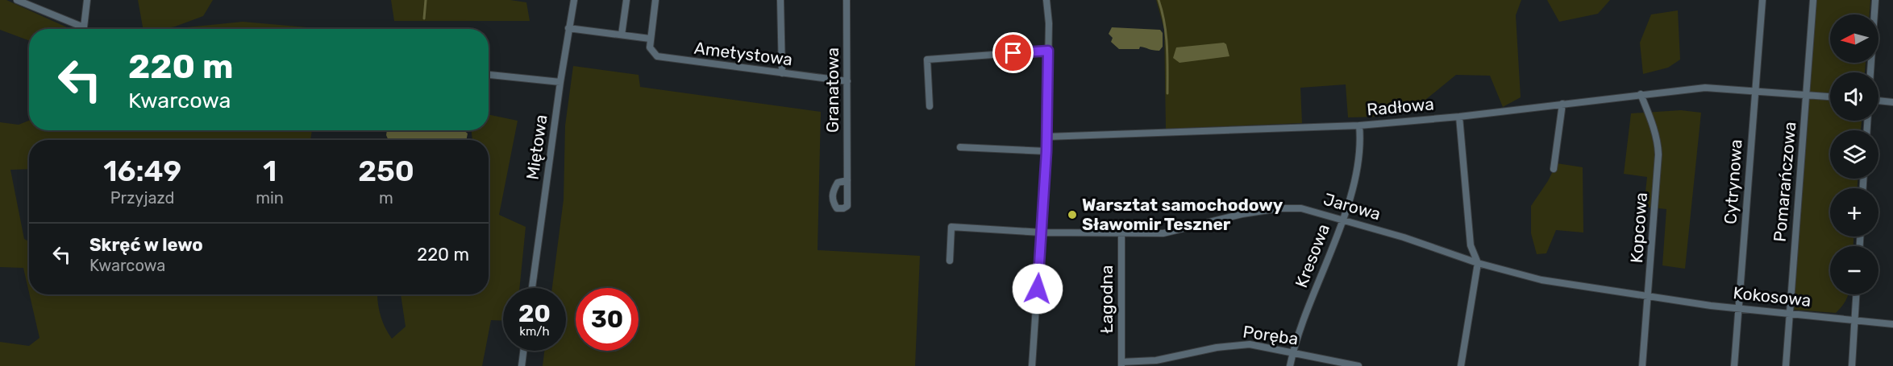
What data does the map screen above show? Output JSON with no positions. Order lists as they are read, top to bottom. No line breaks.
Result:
{"streets":{"street":["Ametystowa","Granatowa","Radłowa","Miętowa","Cytrynowa","Pomarańczowa","Jarowa","Kopcowa","Kresowa","Kokosowa","Łagodna","Poręba"]},"crossings":[["Ametystowa","Granatowa"],["Radłowa","Cytrynowa"],["Radłowa","Pomarańczowa"],["Radłowa","Kopcowa"],["Radłowa","Kresowa"],["Cytrynowa","Kokosowa"],["Pomarańczowa","Kokosowa"],["Jarowa","Kopcowa"],["Jarowa","Kresowa"],["Jarowa","Kokosowa"],["Jarowa","Łagodna"],["Kopcowa","Kokosowa"],["Kresowa","Poręba"],["Łagodna","Poręba"]],"places":["Warsztat samochodowy Sławomir Teszner"],"north":"left","page":{"map_buttons":["+","−"],"turn":["220 m","Kwarcowa"],"eta":["16:49","Przyjazd","1","min","250","m"],"list":[{"name":"Skręć w lewo","note":"Kwarcowa","value":"220 m"}],"speed":"20 km/h","limit":"30"}}
